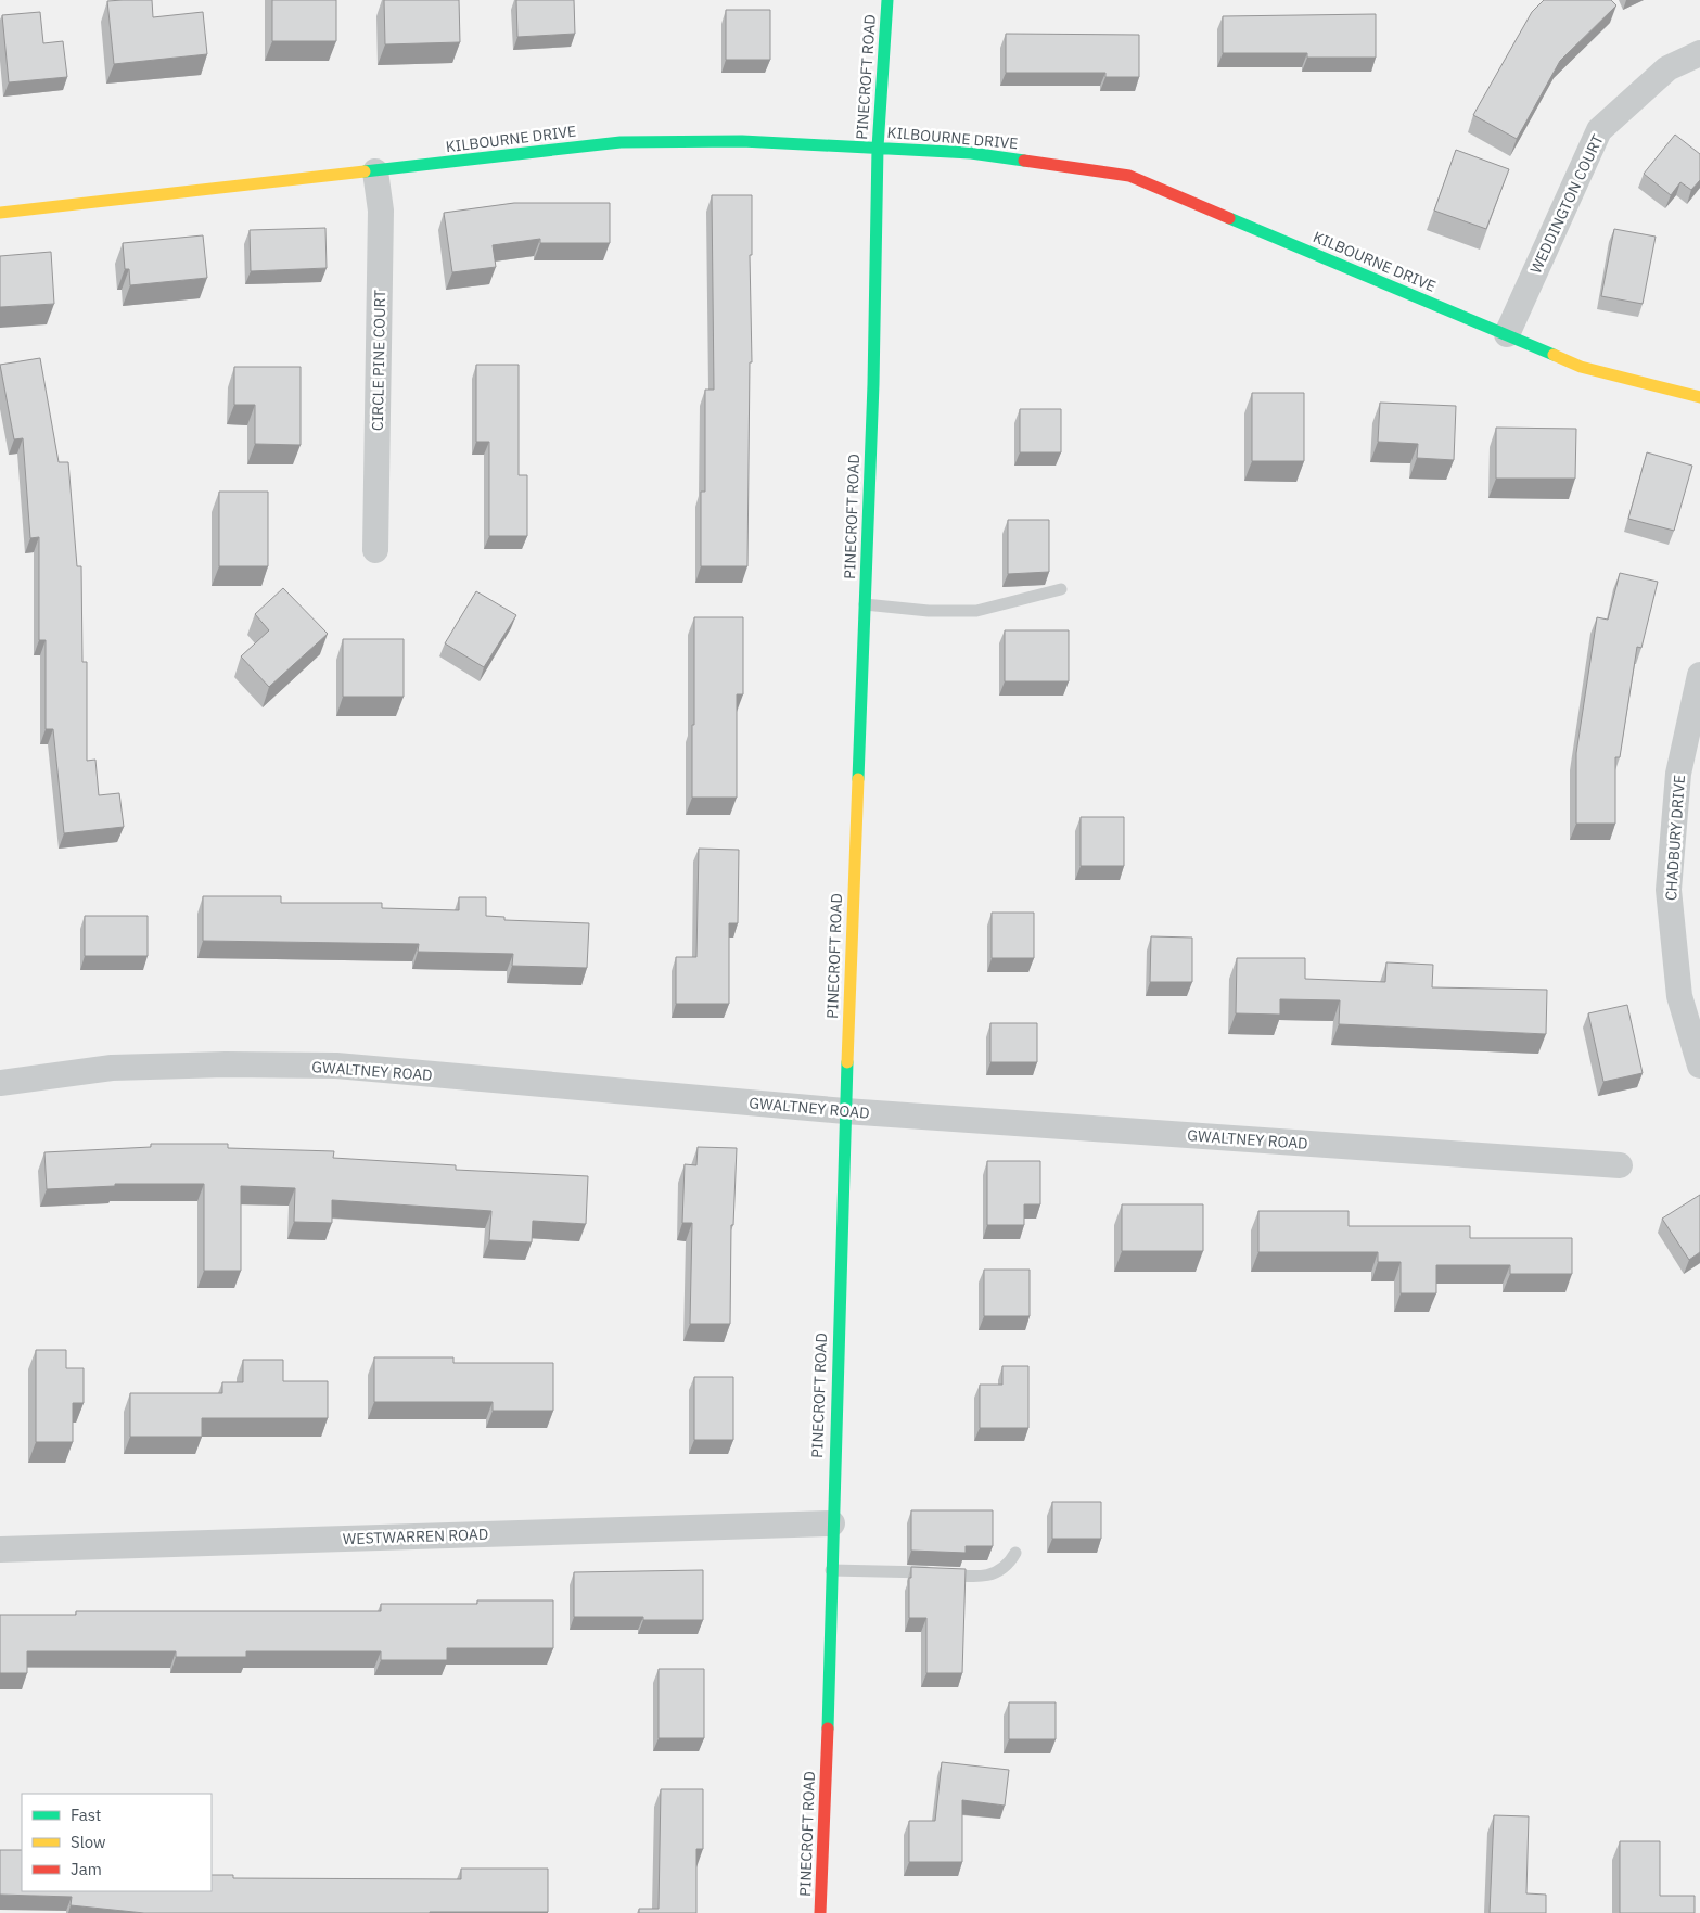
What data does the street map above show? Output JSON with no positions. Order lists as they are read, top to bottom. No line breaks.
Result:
{"streets":{"street":["PINECROFT ROAD","KILBOURNE DRIVE","WEDDINGTON COURT","CIRCLE PINE COURT","CHADBURY DRIVE","GWALTNEY ROAD","WESTWARREN ROAD"]},"crossings":[["PINECROFT ROAD","KILBOURNE DRIVE"],["PINECROFT ROAD","GWALTNEY ROAD"],["PINECROFT ROAD","WESTWARREN ROAD"],["KILBOURNE DRIVE","WEDDINGTON COURT"],["KILBOURNE DRIVE","CIRCLE PINE COURT"]],"legend":["Fast","Slow","Jam"]}
